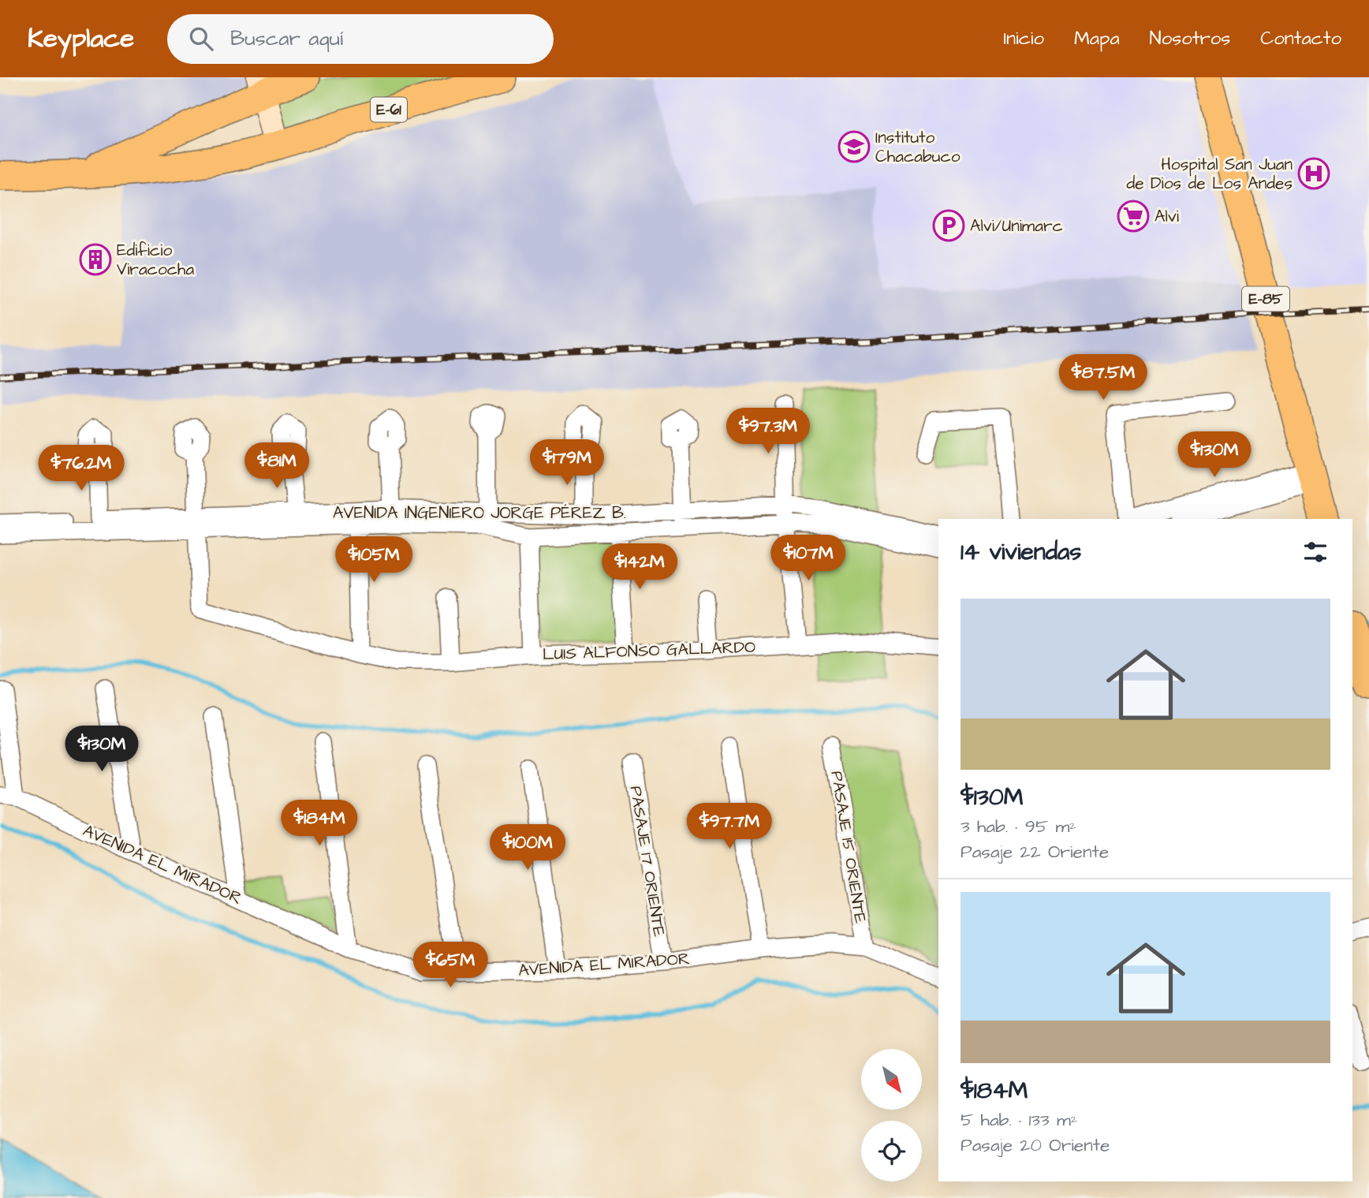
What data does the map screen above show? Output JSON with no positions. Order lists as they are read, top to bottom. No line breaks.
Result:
{"streets":{"main road":["E-61","E-85"],"street":["AVENIDA INGENIERO JORGE PÉREZ B.","LUIS ALFONSO GALLARDO","PASAJE 15 ORIENTE","PASAJE 17 ORIENTE","AVENIDA EL MIRADOR"]},"crossings":[["AVENIDA INGENIERO JORGE PÉREZ B.","LUIS ALFONSO GALLARDO"],["PASAJE 15 ORIENTE","AVENIDA EL MIRADOR"],["PASAJE 17 ORIENTE","AVENIDA EL MIRADOR"]],"places":{"school or university":["Instituto Chacabuco"],"hospital":["Hospital San Juan de Dios de Los Andes"],"supermarket":["Alvi"],"parking":["Alvi/Unimarc"],"building":["Edificio Viracocha"]},"north":"bottom right","page":{"header":"Keyplace","search":"Buscar aquí","nav":["Inicio","Mapa","Nosotros","Contacto"],"price":["$87.5M","$97.3M","$130M","$179M","$81M","$76.2M","$107M","$105M","$142M","$130M","$184M","$97.7M","$100M","$65M"],"heading":"14 viviendas","list":[{"name":"$130M","note":"3 hab. · 95 m² · Pasaje 22 Oriente"},{"name":"$184M","note":"5 hab. · 133 m² · Pasaje 20 Oriente"}]}}
